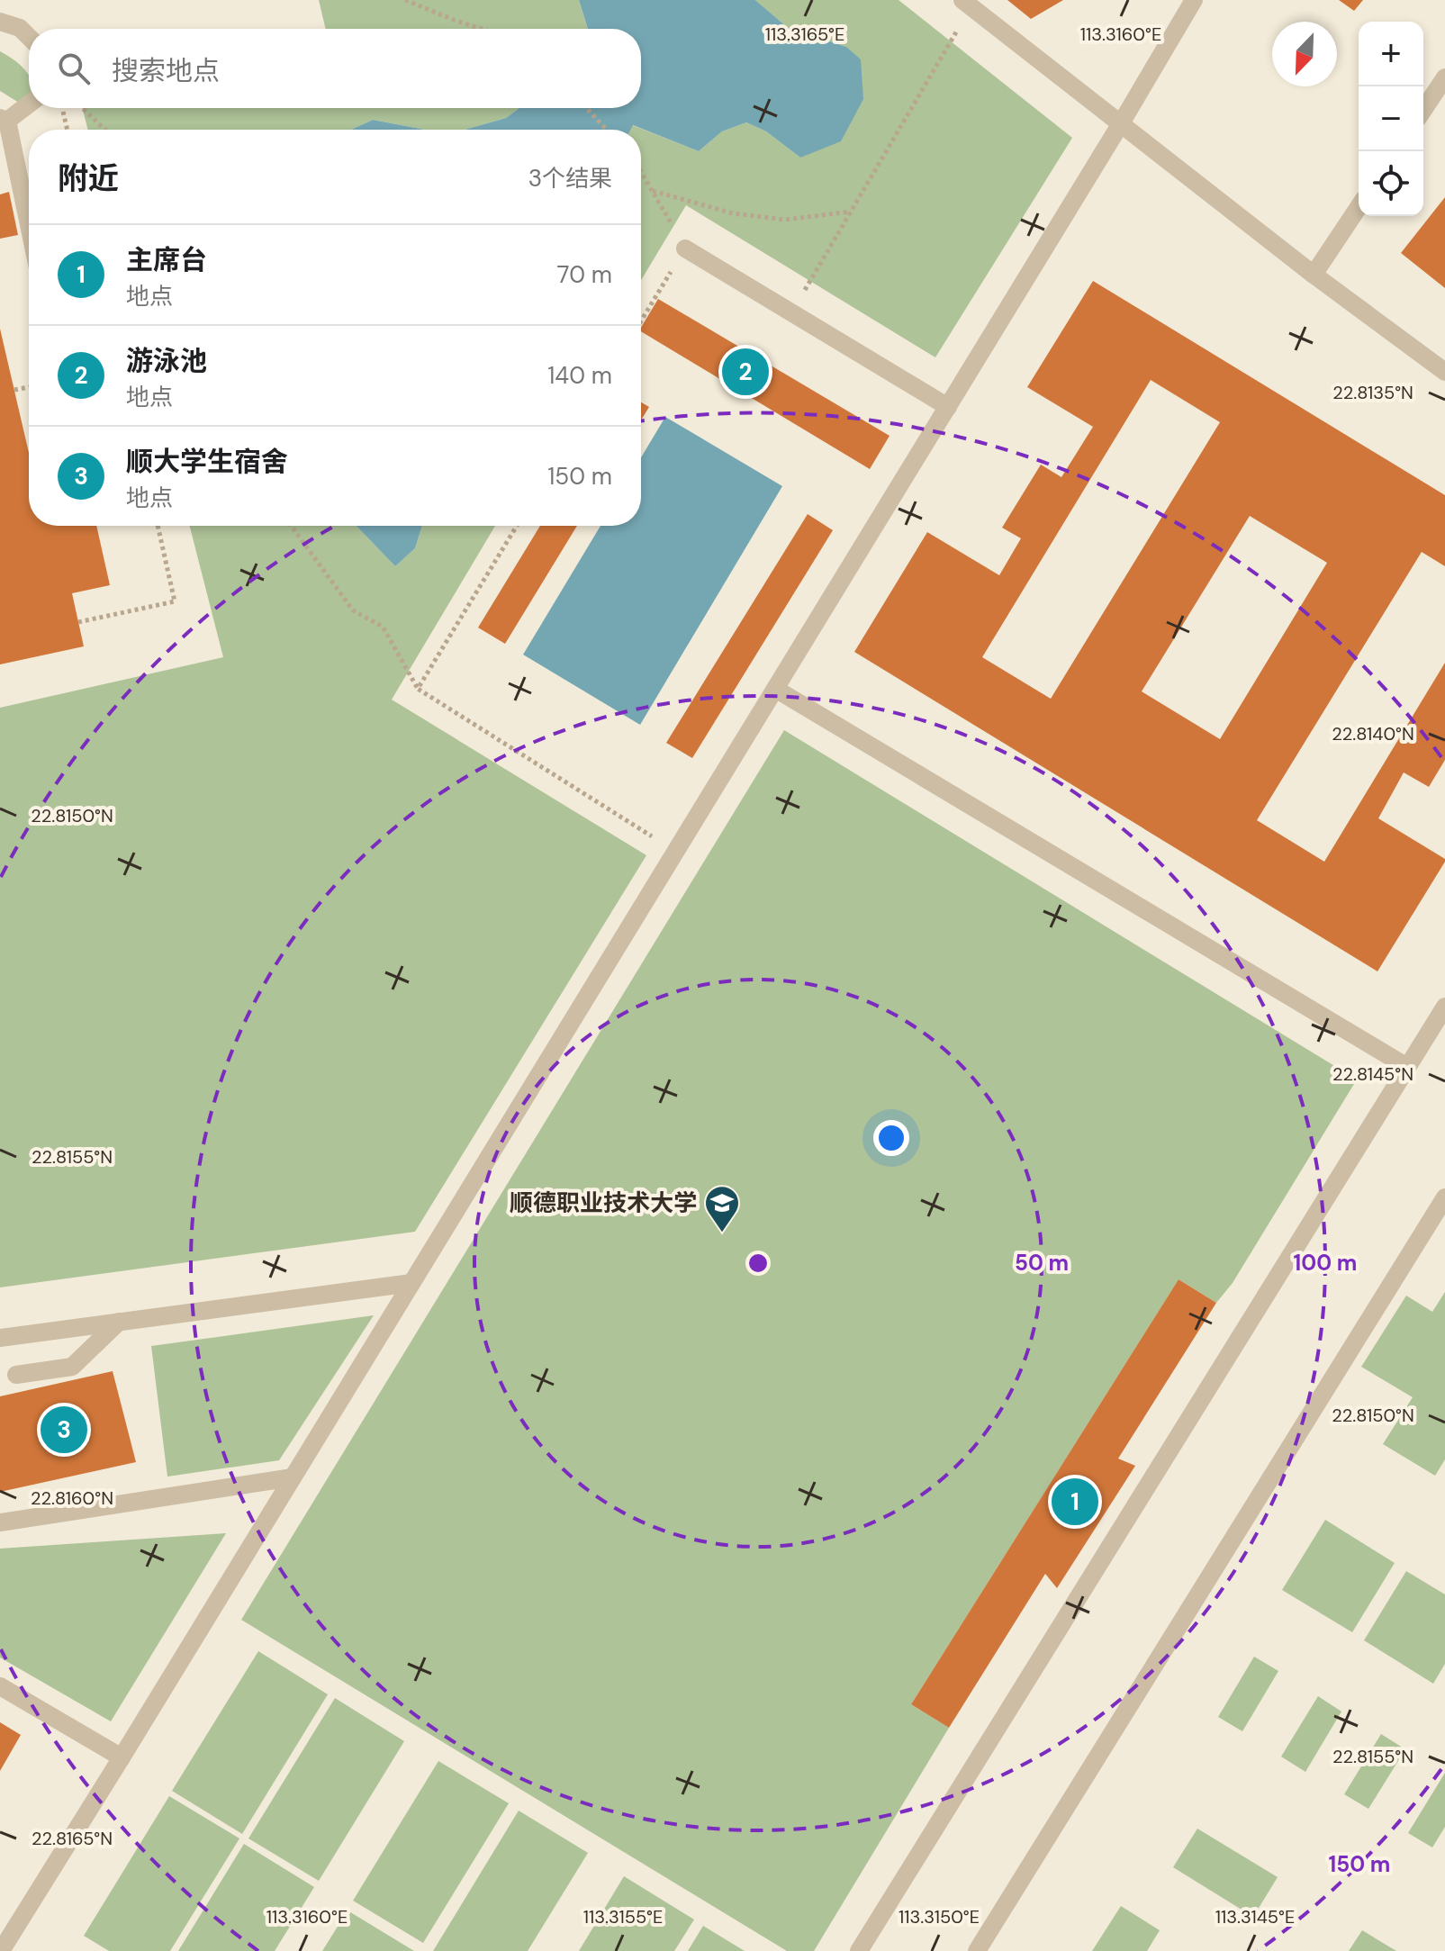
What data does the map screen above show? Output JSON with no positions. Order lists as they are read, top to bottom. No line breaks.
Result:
{"places":{"school or university":["顺德职业技术大学"]},"north":"bottom left","page":{"map_buttons":["+","−"],"search":"搜索地点","heading":["附近","3个结果"],"list":[{"mark":"1","name":"主席台","note":"地点","value":"70 m"},{"mark":"2","name":"游泳池","note":"地点","value":"140 m"},{"mark":"3","name":"顺大学生宿舍","note":"地点","value":"150 m"}],"pins":["2","3","1"]},"coordinates":["113.3165°E","113.3160°E","22.8135°N","22.8140°N","22.8150°N","22.8145°N","22.8155°N","22.8160°N","22.8165°N","113.3155°E","113.3150°E","113.3145°E"],"rings":["50 m","100 m","150 m"]}
